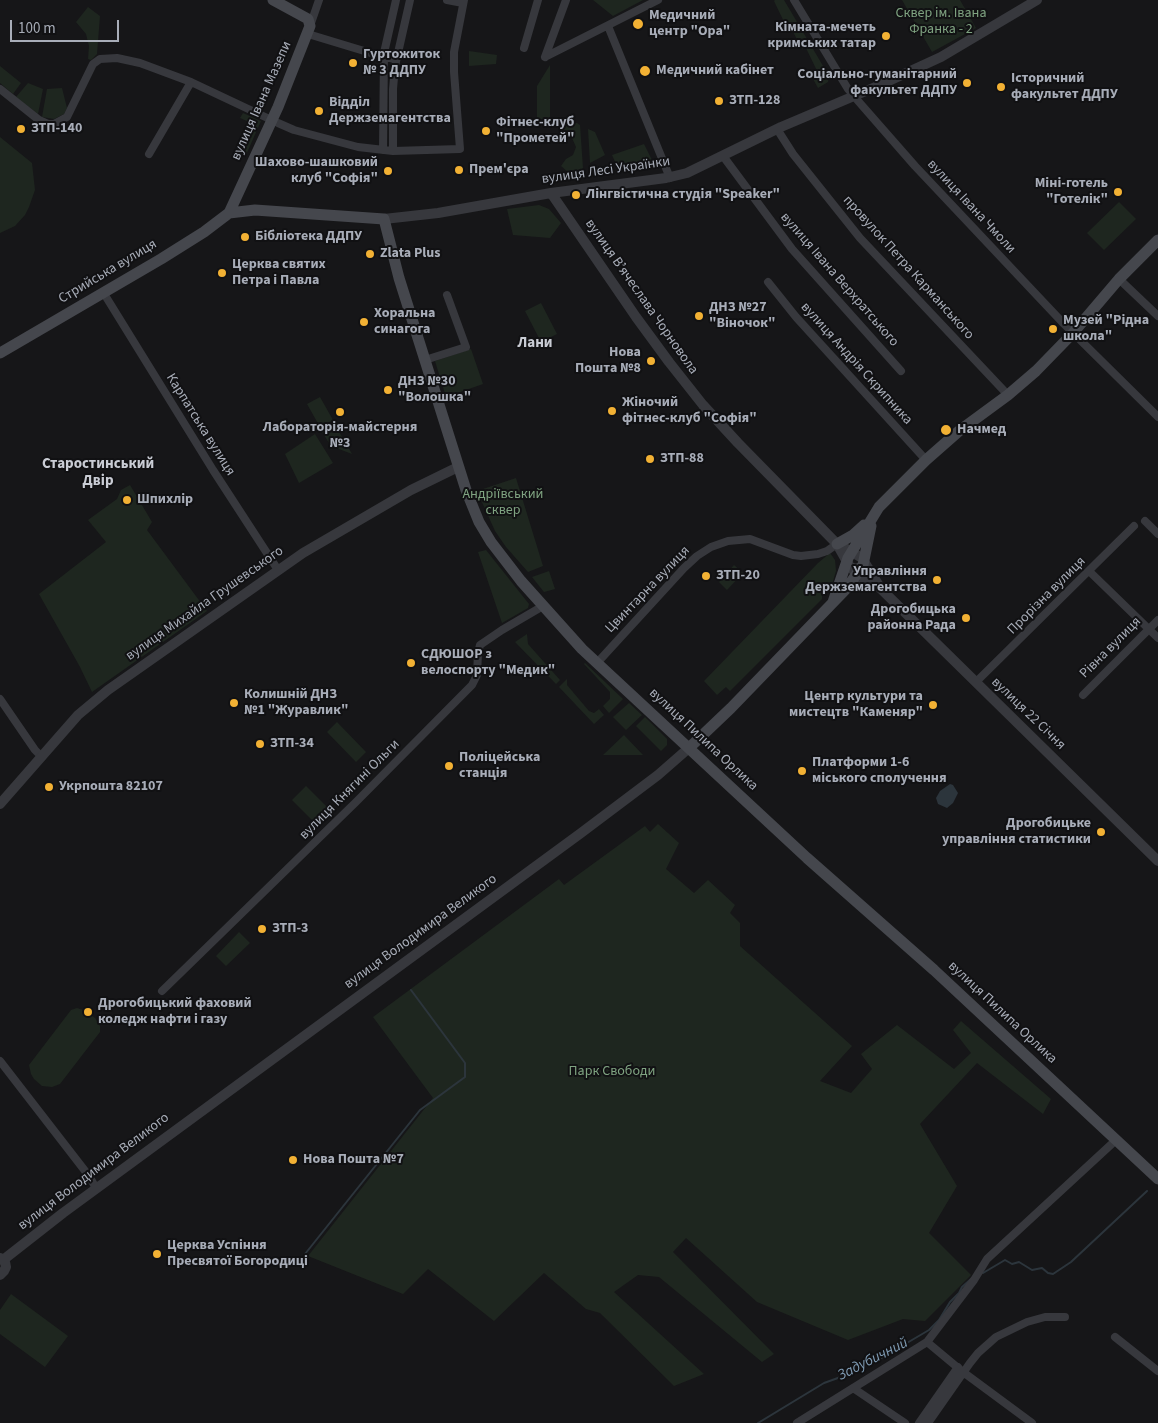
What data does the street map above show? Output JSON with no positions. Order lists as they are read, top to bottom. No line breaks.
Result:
{"streets":{"main road":["вулиця Івана Мазепи","вулиця Лесі Українки","Стрийська вулиця","вулиця Пилипа Орлика","вулиця Володимира Великого"],"street":["вулиця Івана Чмоли","провулок Петра Карманського","вулиця Івана Верхратського","вулиця Вʼячеслава Чорновола","вулиця Андрія Скрипника","Карпатська вулиця","Цвинтарна вулиця","Прорізна вулиця","вулиця Михайла Грушевського","Рівна вулиця","вулиця 22 Січня","вулиця Княгині Ольги"]},"crossings":[["вулиця Івана Мазепи","вулиця Лесі Українки"],["вулиця Івана Мазепи","Стрийська вулиця"],["вулиця Лесі Українки","вулиця Івана Чмоли"],["вулиця Лесі Українки","провулок Петра Карманського"],["вулиця Лесі Українки","Стрийська вулиця"],["вулиця Лесі Українки","вулиця Івана Верхратського"],["вулиця Лесі Українки","вулиця Вʼячеслава Чорновола"],["вулиця Лесі Українки","вулиця Пилипа Орлика"],["Стрийська вулиця","Карпатська вулиця"],["вулиця Вʼячеслава Чорновола","Цвинтарна вулиця"],["Карпатська вулиця","вулиця Михайла Грушевського"],["Цвинтарна вулиця","вулиця Пилипа Орлика"],["Прорізна вулиця","вулиця 22 Січня"],["вулиця Михайла Грушевського","вулиця Пилипа Орлика"],["вулиця 22 Січня","вулиця Володимира Великого"],["вулиця Пилипа Орлика","вулиця Княгині Ольги"],["вулиця Пилипа Орлика","вулиця Володимира Великого"]],"districts":["Лани","Старостинський Двір"],"water":["Задубичний"],"parks":["Сквер ім. Івана Франка - 2","Андріївський сквер","Парк Свободи"],"places":["Медичний центр \"Ора\"","Кімната-мечеть кримських татар","Гуртожиток № 3 ДДПУ","Медичний кабінет","Соціально-гуманітарний факультет ДДПУ","Історичний факультет ДДПУ","ЗТП-128","Відділ Держземагентства","ЗТП-140","Фітнес-клуб \"Прометей\"","Прем'єра","Шахово-шашковий клуб \"Софія\"","Міні-готель \"Готелік\"","Лінгвістична студія \"Speaker\"","Бібліотека ДДПУ","Zlata Plus","Церква святих Петра і Павла","ДНЗ №27 \"Віночок\"","Хоральна синагога","Музей \"Рідна школа\"","Нова Пошта №8","ДНЗ №30 \"Волошка\"","Жіночий фітнес-клуб \"Софія\"","Лабораторія-майстерня №3","Начмед","ЗТП-88","Шпихлір","ЗТП-20","Управління Держземагентства","Дрогобицька районна Рада","СДЮШОР з велоспорту \"Медик\"","Колишній ДНЗ №1 \"Журавлик\"","Центр культури та мистецтв \"Каменяр\"","ЗТП-34","Поліцейська станція","Платформи 1-6 міського сполучення","Укрпошта 82107","Дрогобицьке управління статистики","ЗТП-3","Дрогобицький фаховий коледж нафти і газу","Нова Пошта №7","Церква Успіння Пресвятої Богородиці"],"scale_bar":"100 m"}
